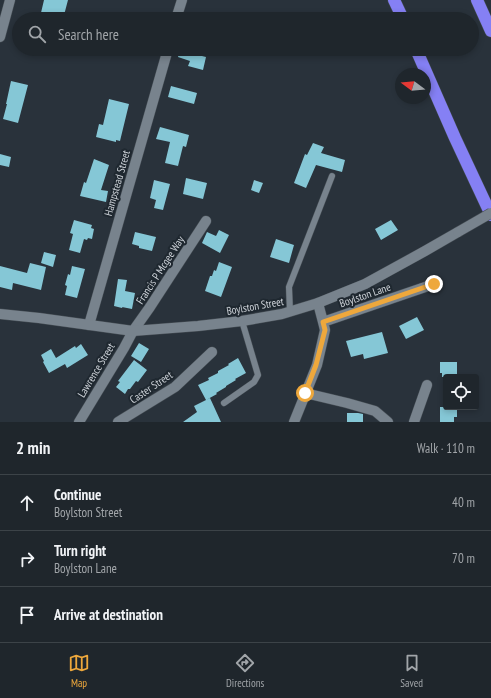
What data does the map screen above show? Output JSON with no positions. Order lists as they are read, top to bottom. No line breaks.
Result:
{"streets":{"street":["Hampstead Street","Francis P Mcgee Way","Boylston Lane","Boylston Street","Lawrence Street","Caster Street"]},"crossings":[["Hampstead Street","Boylston Street"],["Francis P Mcgee Way","Boylston Street"],["Francis P Mcgee Way","Lawrence Street"],["Boylston Street","Lawrence Street"]],"north":"left","page":{"search":"Search here","heading":["2 min","Walk · 110 m"],"list":[["Continue","Boylston Street","40 m"],["Turn right","Boylston Lane","70 m"],"Arrive at destination"],"nav":["Map","Directions","Saved"]}}
